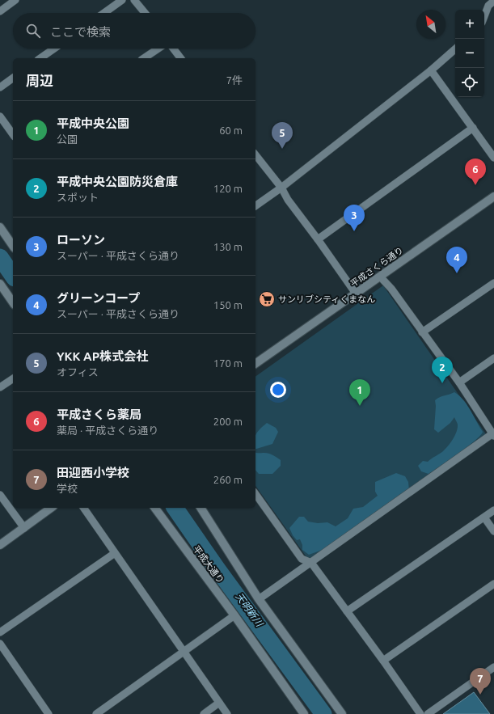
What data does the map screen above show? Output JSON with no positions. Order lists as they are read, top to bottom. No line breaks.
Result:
{"streets":{"street":["平成さくら通り","平成大通り"]},"water":["天明新川"],"places":{"supermarket":["サンリブシティくまなん"]},"north":"top left","page":{"map_buttons":["+","−"],"search":"ここで検索","heading":["周辺","7件"],"list":[{"mark":"1","name":"平成中央公園","note":"公園","value":"60 m"},{"mark":"2","name":"平成中央公園防災倉庫","note":"スポット","value":"120 m"},{"mark":"3","name":"ローソン","note":"スーパー · 平成さくら通り","value":"130 m"},{"mark":"4","name":"グリーンコープ","note":"スーパー · 平成さくら通り","value":"150 m"},{"mark":"5","name":"YKK AP株式会社","note":"オフィス","value":"170 m"},{"mark":"6","name":"平成さくら薬局","note":"薬局 · 平成さくら通り","value":"200 m"},{"mark":"7","name":"田迎西小学校","note":"学校","value":"260 m"}],"pins":["5","6","3","4","2","1","7"]}}
